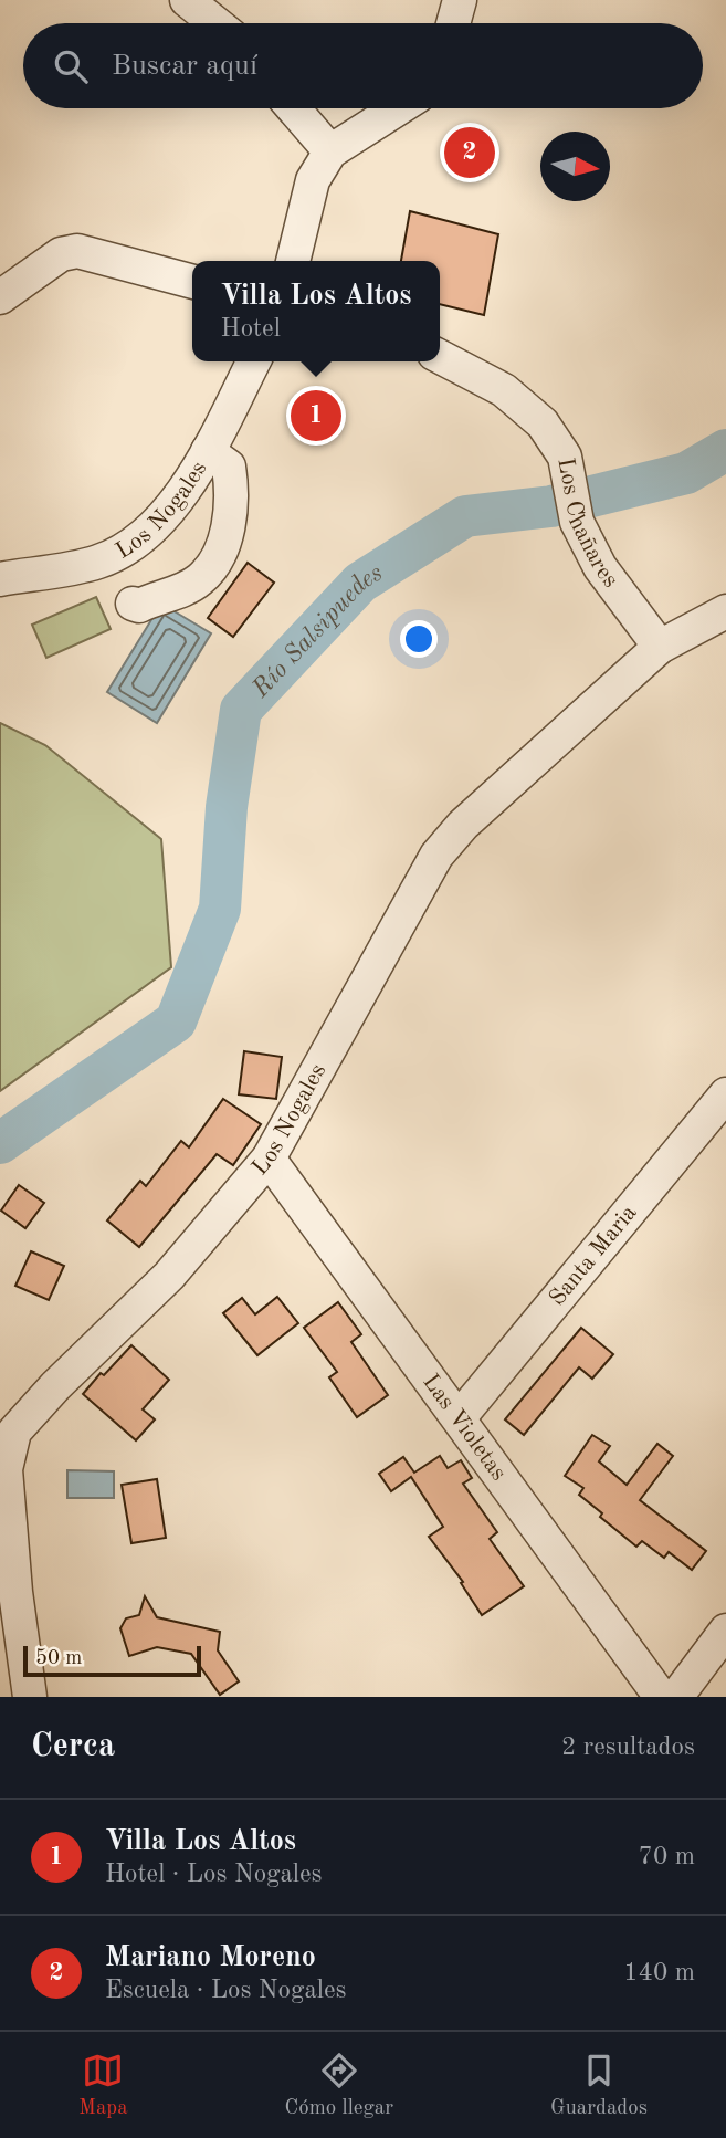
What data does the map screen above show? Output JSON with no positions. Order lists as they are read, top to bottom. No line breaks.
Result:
{"streets":{"street":["Los Nogales","Los Chañares","Santa Maria","Las Violetas"]},"crossings":[["Los Nogales","Los Chañares"],["Los Nogales","Las Violetas"],["Santa Maria","Las Violetas"]],"water":["Río Salsipuedes"],"scale_bar":"50 m","north":"right","page":{"search":"Buscar aquí","pins":["2","1"],"popup":["Villa Los Altos","Hotel"],"scale":"50 m","heading":["Cerca","2 resultados"],"list":[{"mark":"1","name":"Villa Los Altos","note":"Hotel · Los Nogales","value":"70 m"},{"mark":"2","name":"Mariano Moreno","note":"Escuela · Los Nogales","value":"140 m"}],"nav":["Mapa","Cómo llegar","Guardados"]}}
